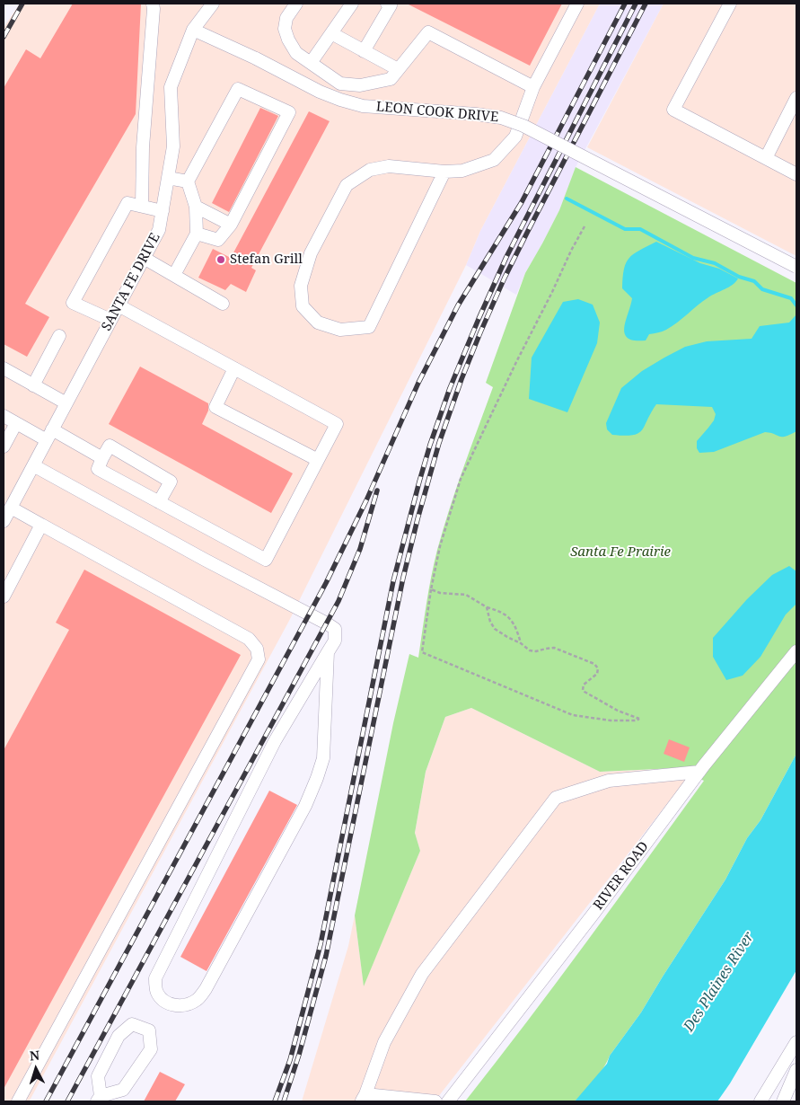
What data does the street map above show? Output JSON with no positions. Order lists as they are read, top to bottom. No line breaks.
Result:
{"streets":{"street":["LEON COOK DRIVE","SANTA FE DRIVE","RIVER ROAD"]},"crossings":[["LEON COOK DRIVE","SANTA FE DRIVE"]],"water":["Des Plaines River"],"parks":["Santa Fe Prairie"],"places":["Stefan Grill"],"north":"top"}
